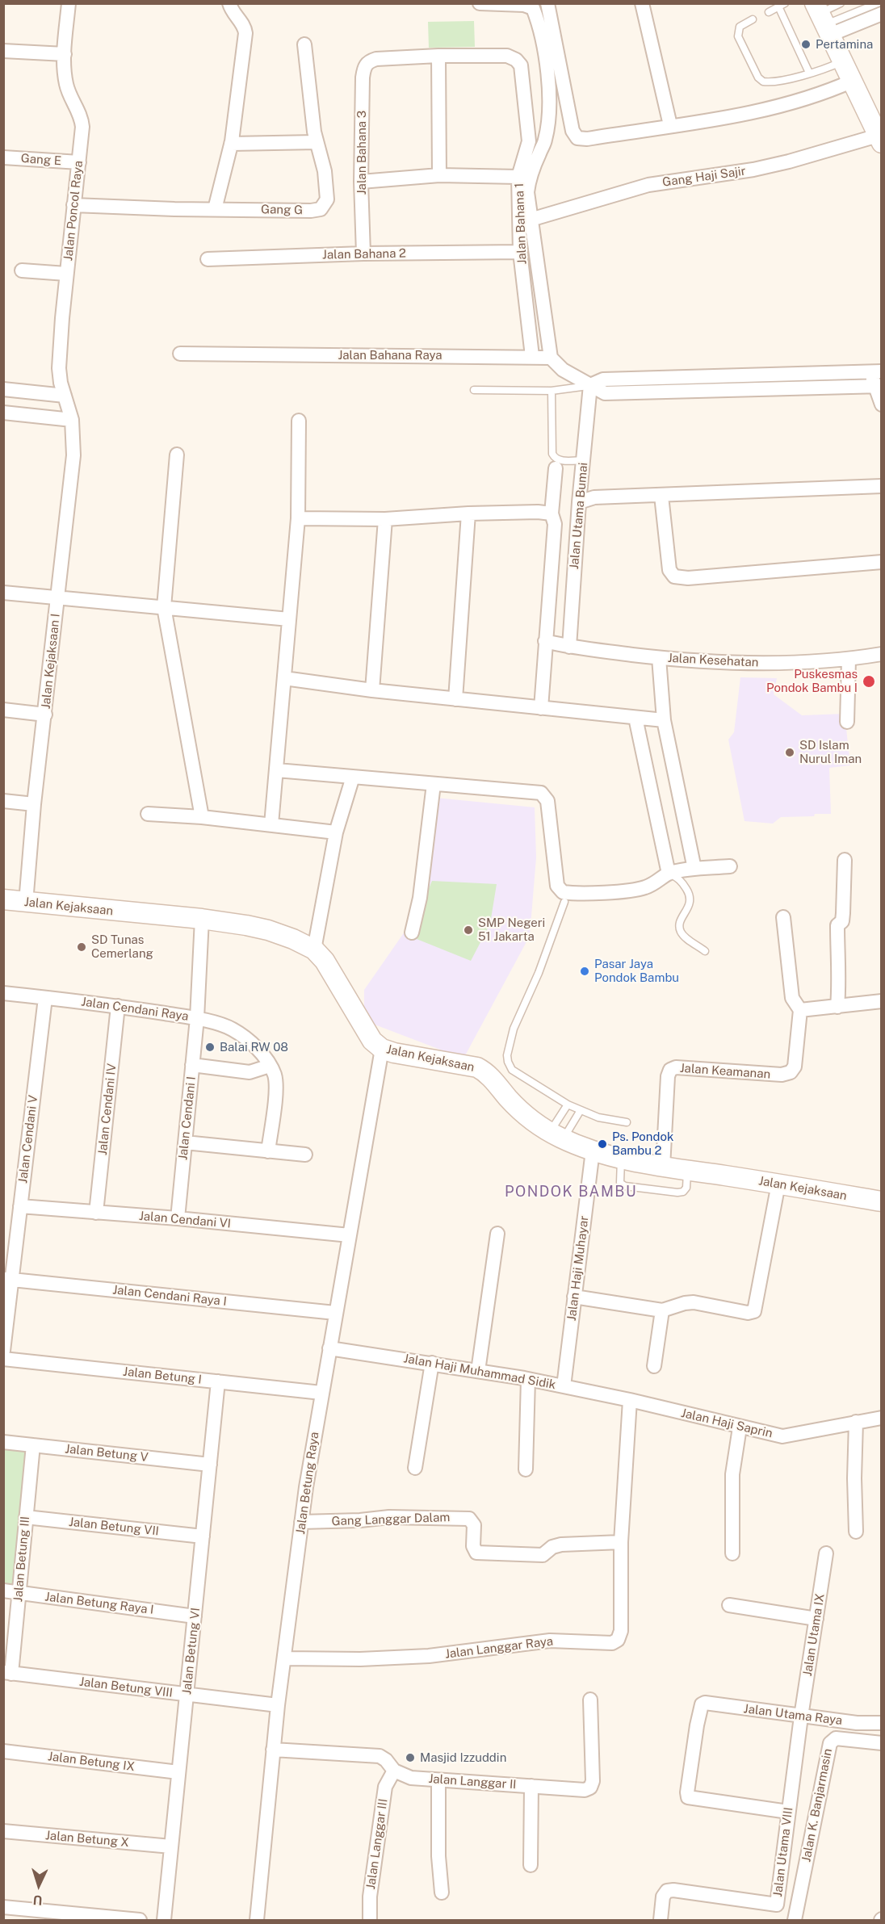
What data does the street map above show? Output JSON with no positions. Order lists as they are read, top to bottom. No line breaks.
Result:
{"streets":{"street":["Jalan Bahana 3","Gang E","Gang Haji Sajir","Gang G","Jalan Poncol Raya","Jalan Bahana 1","Jalan Bahana 2","Jalan Bahana Raya","Jalan Utama Bumai","Jalan Kesehatan","Jalan Kejaksaan I","Jalan Kejaksaan","Jalan Cendani Raya","Jalan Keamanan","Jalan Cendani IV","Jalan Cendani I","Jalan Cendani V","Jalan Cendani VI","Jalan Haji Muhayar","Jalan Cendani Raya I","Jalan Haji Muhammad Sidik","Jalan Betung I","Jalan Haji Saprin","Jalan Betung V","Jalan Betung Raya","Gang Langgar Dalam","Jalan Betung VII","Jalan Betung III","Jalan Betung Raya I","Jalan Utama IX","Jalan Langgar Raya","Jalan Betung VI","Jalan Betung VIII","Jalan Utama Raya","Jalan Betung IX","Jalan Langgar II","Jalan K. Banjarmasin","Jalan Betung X","Jalan Langgar III","Jalan Utama VIII"]},"crossings":[["Jalan Bahana 3","Jalan Bahana 1"],["Jalan Bahana 3","Jalan Bahana 2"],["Gang E","Jalan Poncol Raya"],["Gang G","Jalan Poncol Raya"],["Jalan Poncol Raya","Jalan Kejaksaan I"],["Jalan Bahana 1","Jalan Bahana 2"],["Jalan Bahana 1","Jalan Bahana Raya"],["Jalan Utama Bumai","Jalan Kesehatan"],["Jalan Kejaksaan I","Jalan Kejaksaan"],["Jalan Kejaksaan","Jalan Cendani Raya"],["Jalan Kejaksaan","Jalan Keamanan"],["Jalan Kejaksaan","Jalan Haji Muhayar"],["Jalan Kejaksaan","Jalan Betung Raya"],["Jalan Cendani Raya","Jalan Cendani IV"],["Jalan Cendani Raya","Jalan Cendani I"],["Jalan Cendani Raya","Jalan Cendani V"],["Jalan Cendani IV","Jalan Cendani VI"],["Jalan Cendani I","Jalan Cendani VI"],["Jalan Cendani V","Jalan Cendani VI"],["Jalan Cendani V","Jalan Cendani Raya I"],["Jalan Cendani VI","Jalan Betung Raya"],["Jalan Haji Muhayar","Jalan Haji Muhammad Sidik"],["Jalan Cendani Raya I","Jalan Betung Raya"],["Jalan Haji Muhammad Sidik","Jalan Haji Saprin"],["Jalan Haji Muhammad Sidik","Jalan Betung Raya"],["Jalan Haji Muhammad Sidik","Jalan Langgar Raya"],["Jalan Betung I","Jalan Betung Raya"],["Jalan Betung I","Jalan Betung VI"],["Jalan Haji Saprin","Jalan Langgar Raya"],["Jalan Betung V","Jalan Betung III"],["Jalan Betung V","Jalan Betung VI"],["Jalan Betung Raya","Gang Langgar Dalam"],["Jalan Betung Raya","Jalan Langgar Raya"],["Jalan Betung Raya","Jalan Betung VIII"],["Jalan Betung Raya","Jalan Langgar II"],["Gang Langgar Dalam","Jalan Langgar Raya"],["Jalan Betung VII","Jalan Betung III"],["Jalan Betung VII","Jalan Betung VI"],["Jalan Betung III","Jalan Betung Raya I"],["Jalan Betung III","Jalan Betung VIII"],["Jalan Betung Raya I","Jalan Betung VI"],["Jalan Utama IX","Jalan Utama Raya"],["Jalan Utama IX","Jalan Utama VIII"],["Jalan Betung VI","Jalan Betung VIII"],["Jalan Betung VI","Jalan Betung IX"],["Jalan Betung VI","Jalan Betung X"],["Jalan Utama Raya","Jalan Utama VIII"],["Jalan Langgar II","Jalan Langgar III"]],"districts":["PONDOK BAMBU"],"places":["Pertamina","Puskesmas Pondok Bambu I","SD Islam Nurul Iman","SMP Negeri 51 Jakarta","SD Tunas Cemerlang","Pasar Jaya Pondok Bambu","Balai RW 08","Ps. Pondok Bambu 2","Masjid Izzuddin"],"north":"bottom"}
